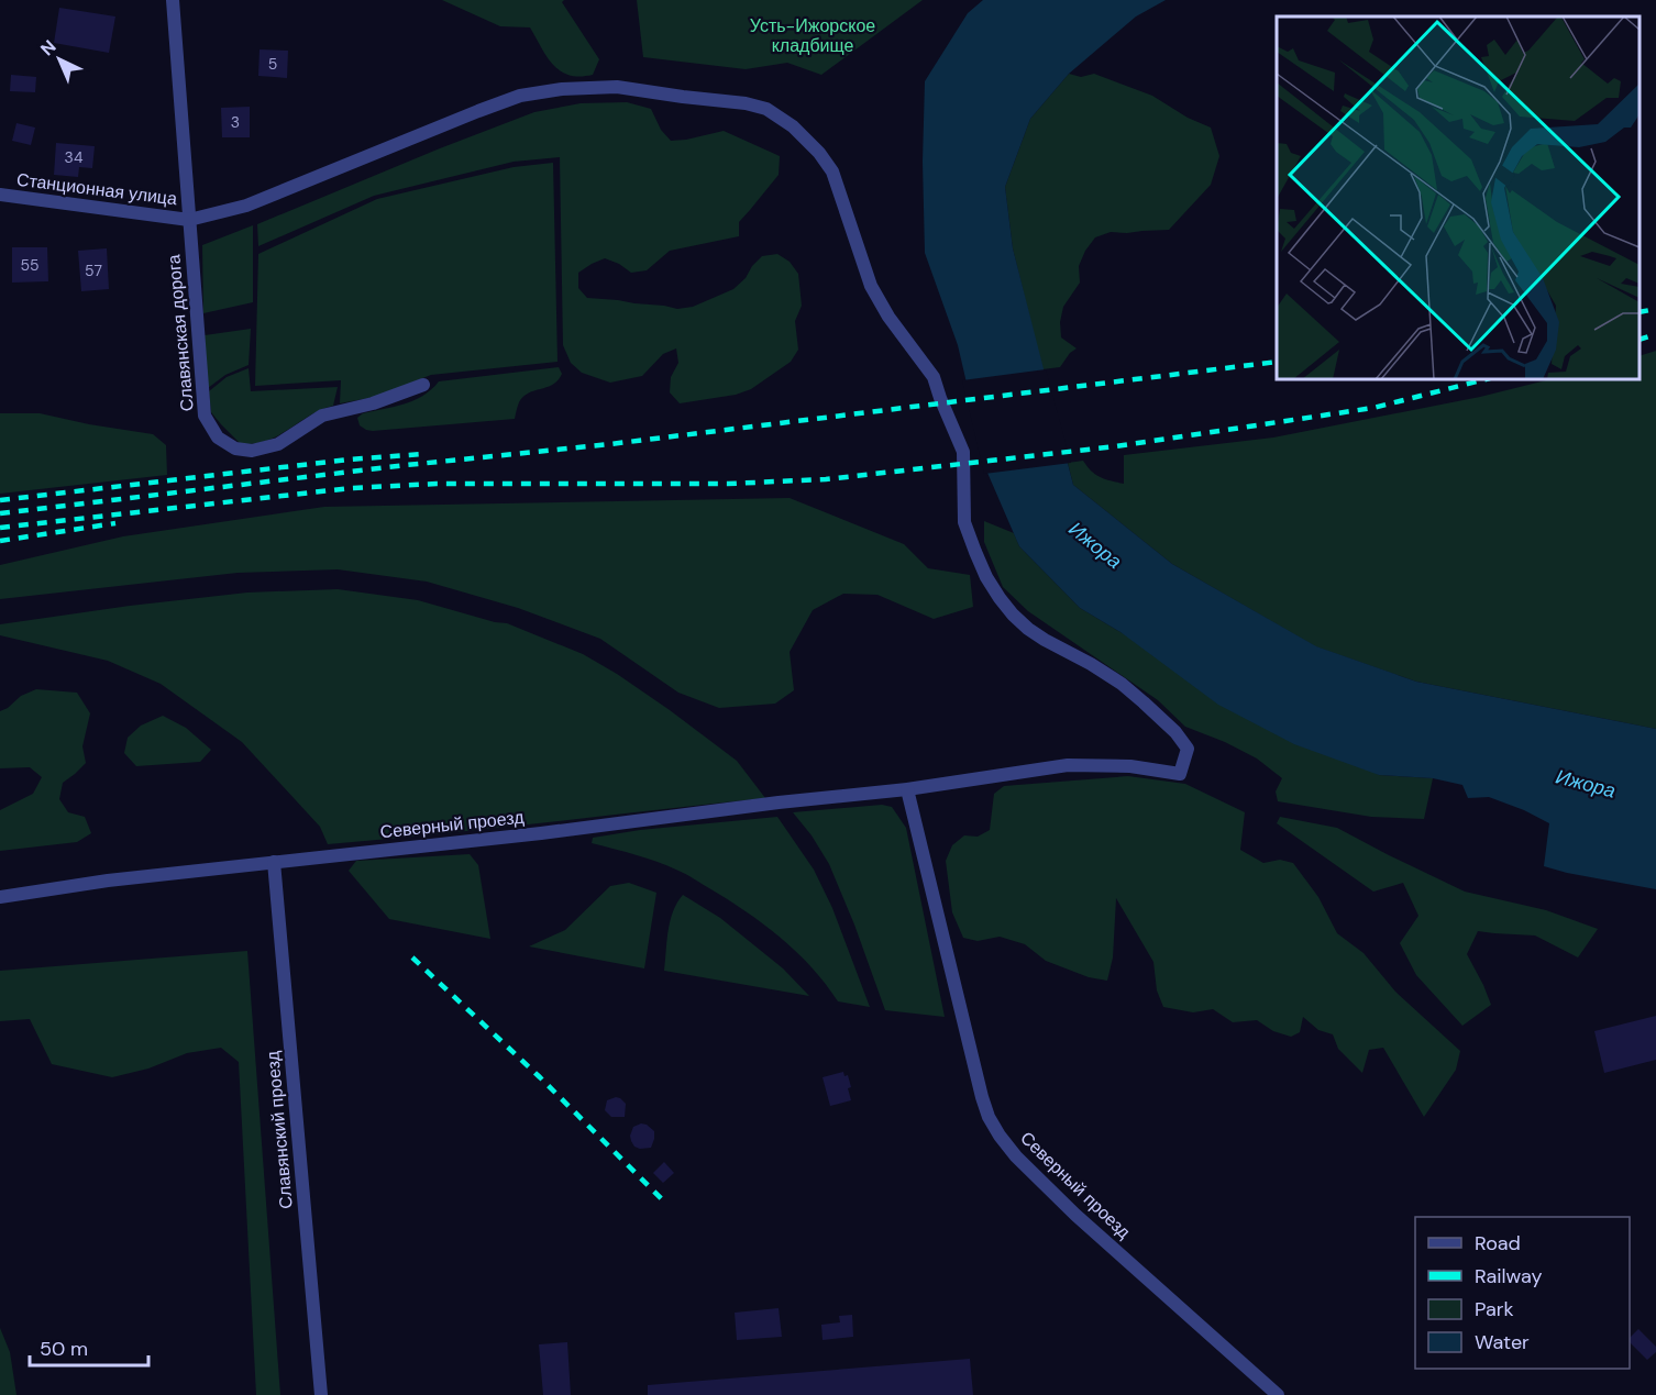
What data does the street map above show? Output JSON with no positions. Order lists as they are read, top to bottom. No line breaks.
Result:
{"streets":{"street":["Станционная улица","Славянская дорога","Северный проезд","Славянский проезд"]},"crossings":[["Станционная улица","Славянская дорога"],["Станционная улица","Северный проезд"],["Славянская дорога","Северный проезд"],["Северный проезд","Славянский проезд"]],"water":["Ижора"],"parks":["Усть-Ижорское кладбище"],"house_numbers":["5","3","34","55","57"],"legend":["Road","Railway","Park","Water"],"scale_bar":"50 m","north":"top left"}
